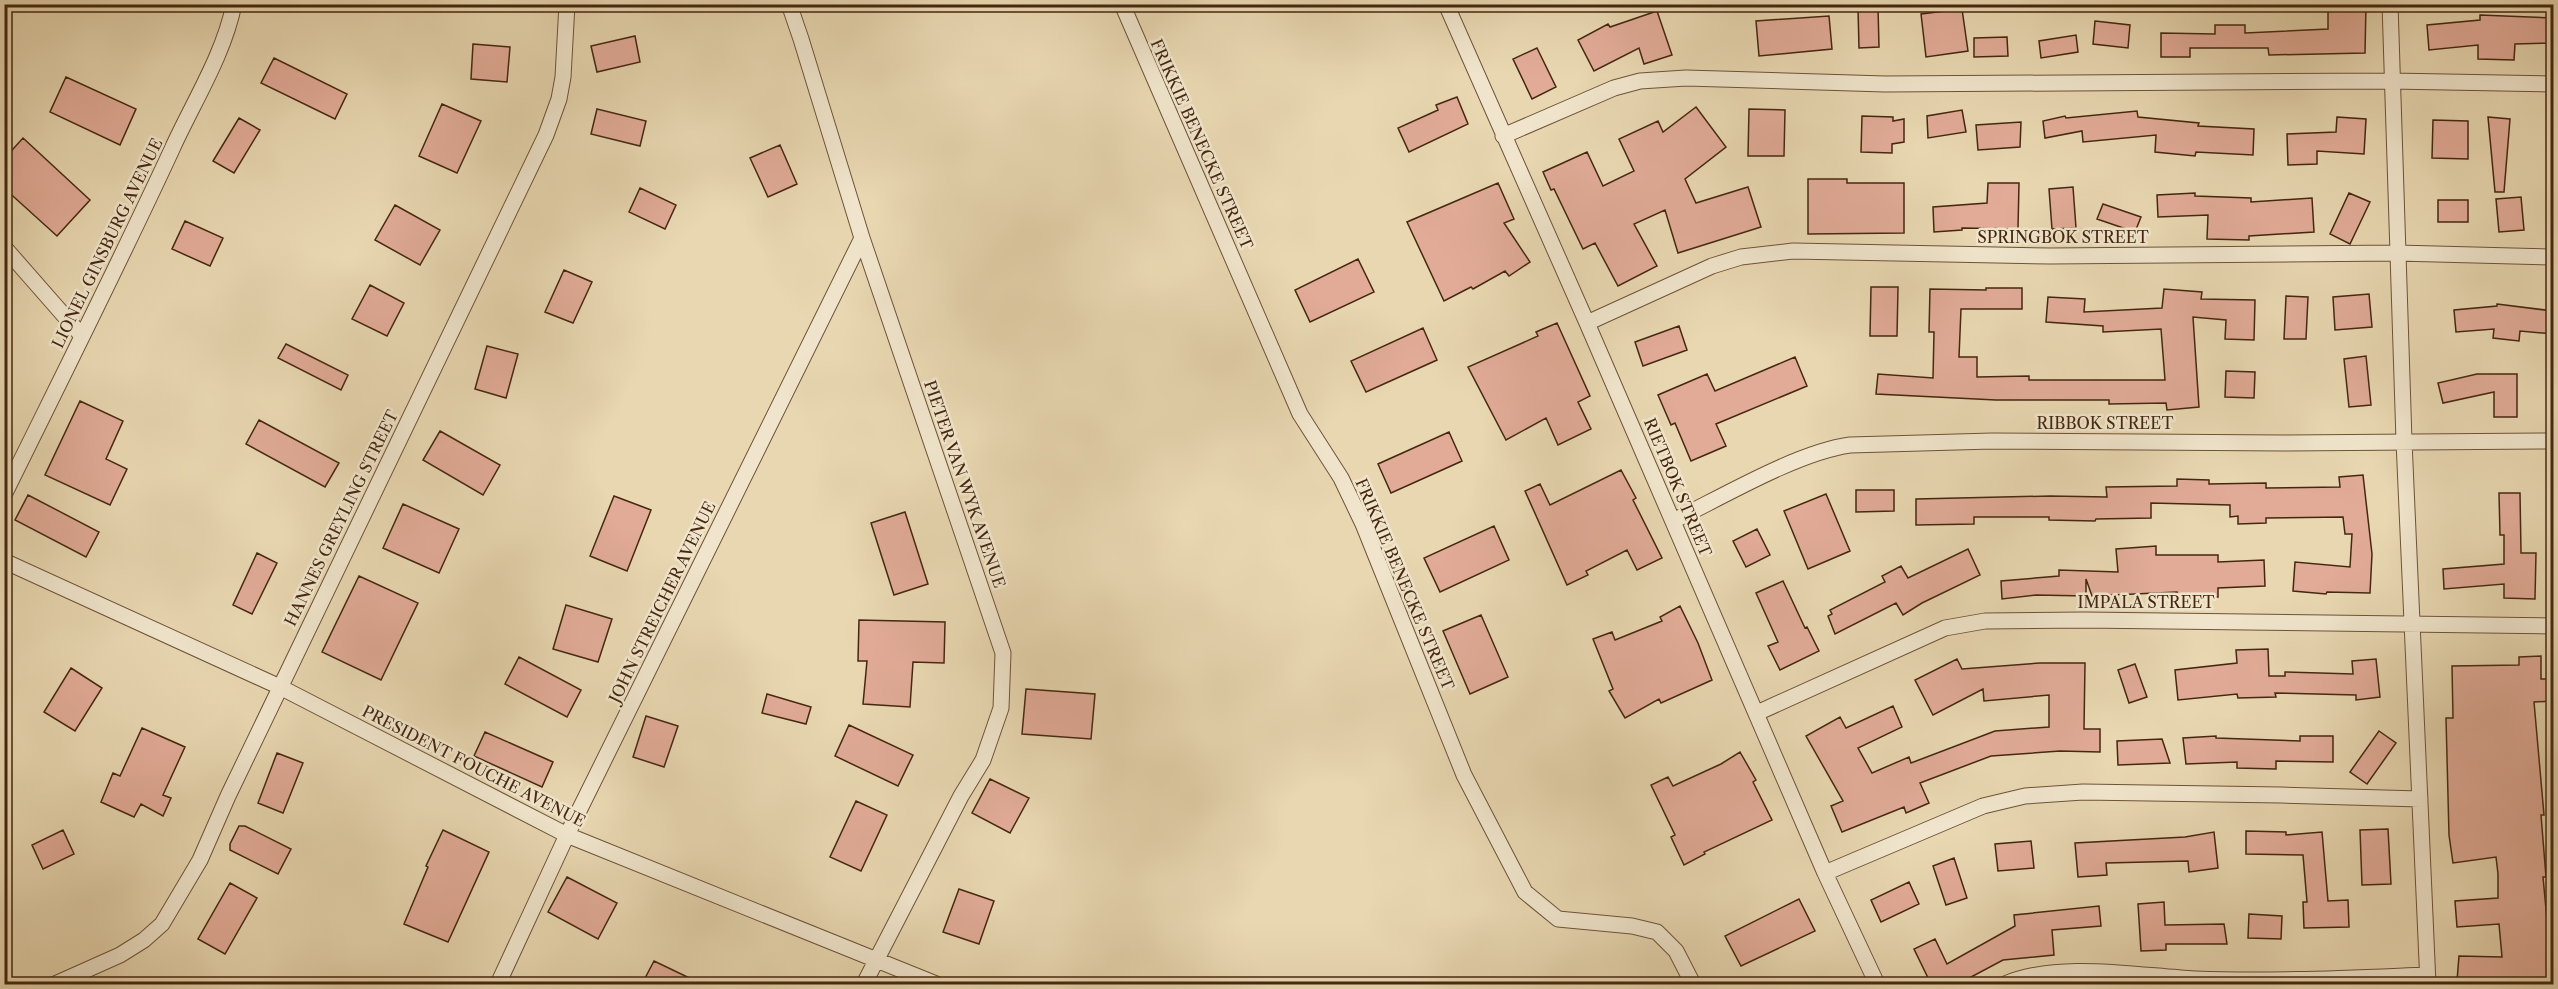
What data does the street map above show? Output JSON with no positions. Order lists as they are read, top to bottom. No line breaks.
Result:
{"streets":{"street":["FRIKKIE BENECKE STREET","SPRINGBOK STREET","LIONEL GINSBURG AVENUE","RIBBOK STREET","PIETER VAN WYK AVENUE","RIETBOK STREET","HANNES GREYLING STREET","JOHN STREICHER AVENUE","IMPALA STREET","PRESIDENT FOUCHE AVENUE"]},"crossings":[["SPRINGBOK STREET","RIETBOK STREET"],["RIBBOK STREET","RIETBOK STREET"],["PIETER VAN WYK AVENUE","JOHN STREICHER AVENUE"],["PIETER VAN WYK AVENUE","PRESIDENT FOUCHE AVENUE"],["RIETBOK STREET","IMPALA STREET"],["HANNES GREYLING STREET","PRESIDENT FOUCHE AVENUE"],["JOHN STREICHER AVENUE","PRESIDENT FOUCHE AVENUE"]]}
